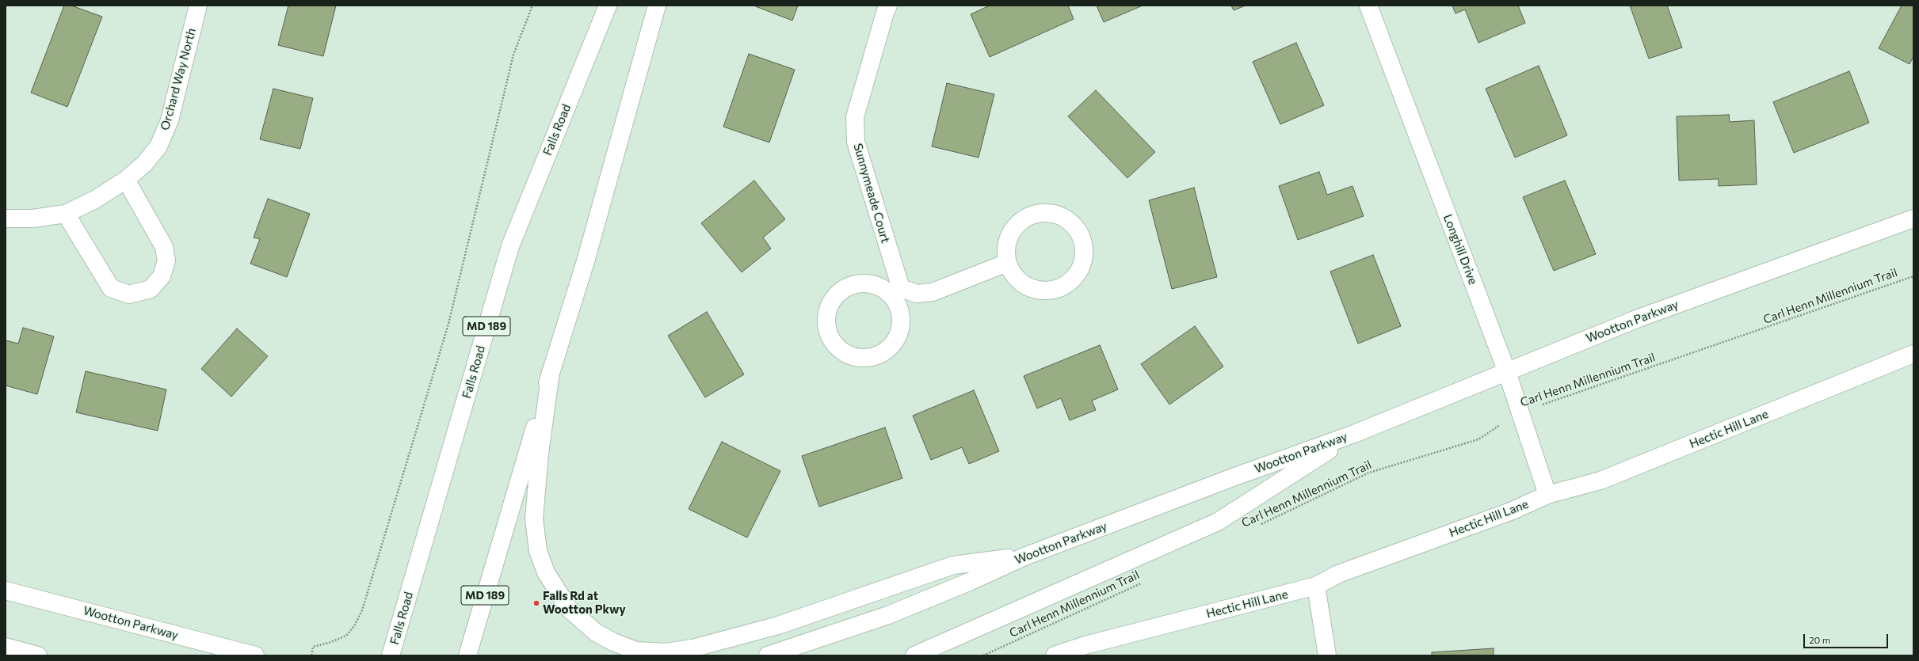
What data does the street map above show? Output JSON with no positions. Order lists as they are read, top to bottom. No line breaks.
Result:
{"streets":{"main road":["Orchard Way North","Falls Road","Sunnymeade Court","Longhill Drive","Wootton Parkway","MD 189","Hectic Hill Lane"],"path":["Carl Henn Millennium Trail"]},"crossings":[["Longhill Drive","Carl Henn Millennium Trail"],["Longhill Drive","Wootton Parkway"],["Longhill Drive","Hectic Hill Lane"]],"places":["Falls Rd at Wootton Pkwy"],"scale_bar":"20 m"}
